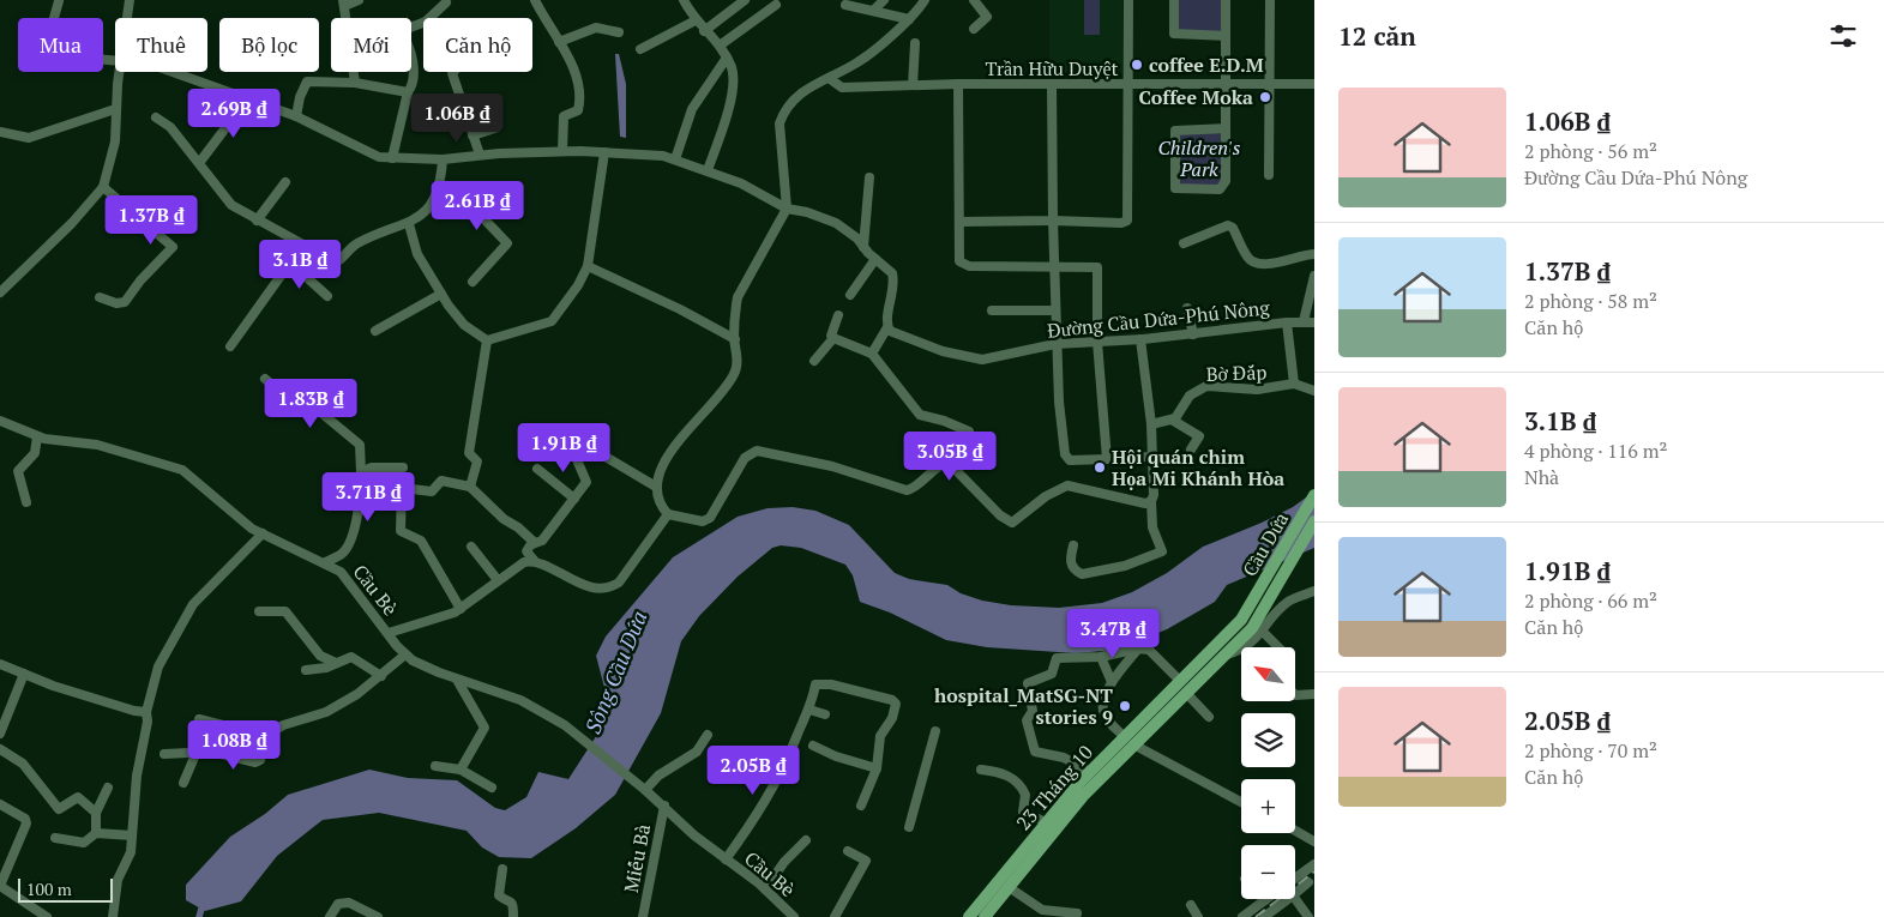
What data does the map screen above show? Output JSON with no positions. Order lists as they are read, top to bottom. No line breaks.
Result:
{"streets":{"main road":["Cầu Dứa","23 Tháng 10"],"street":["Trần Hữu Duyệt","Đường Cầu Dứa-Phú Nông","Bờ Đắp","Cầu Bè","Miếu Bà"]},"crossings":[["Cầu Dứa","23 Tháng 10"],["Cầu Bè","Miếu Bà"]],"water":["Sông Cầu Dứa"],"parks":["Children's Park"],"places":["coffee E.D.M","Coffee Moka","Hội quán chim Họa Mi Khánh Hòa","hospital_MatSG-NT stories 9"],"scale_bar":"100 m","north":"top left","page":{"heading":"12 căn","chip":["Mua","Thuê","Bộ lọc","Mới","Căn hộ"],"list":[{"name":"1.06B ₫","note":"2 phòng · 56 m² · Đường Cầu Dứa-Phú Nông"},{"name":"1.37B ₫","note":"2 phòng · 58 m² · Căn hộ"},{"name":"3.1B ₫","note":"4 phòng · 116 m² · Nhà"},{"name":"1.91B ₫","note":"2 phòng · 66 m² · Căn hộ"},{"name":"2.05B ₫","note":"2 phòng · 70 m² · Căn hộ"}],"price":["2.69B ₫","1.06B ₫","2.61B ₫","1.37B ₫","3.1B ₫","1.83B ₫","1.91B ₫","3.05B ₫","3.71B ₫","3.47B ₫","1.08B ₫","2.05B ₫"],"map_buttons":["+","−"],"scale":"100 m"}}
